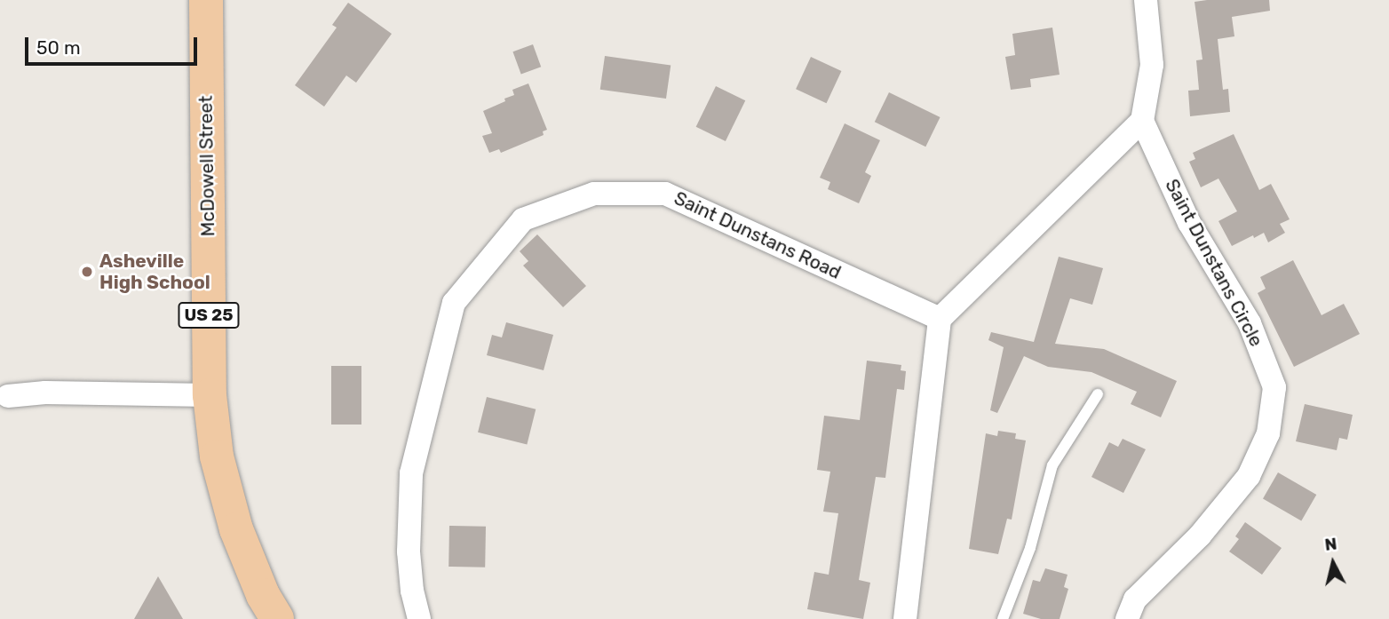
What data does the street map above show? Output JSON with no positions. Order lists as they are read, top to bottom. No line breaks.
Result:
{"streets":{"main road":["McDowell Street","US 25"],"street":["Saint Dunstans Road","Saint Dunstans Circle"]},"places":["Asheville High School"],"scale_bar":"50 m","north":"top"}
